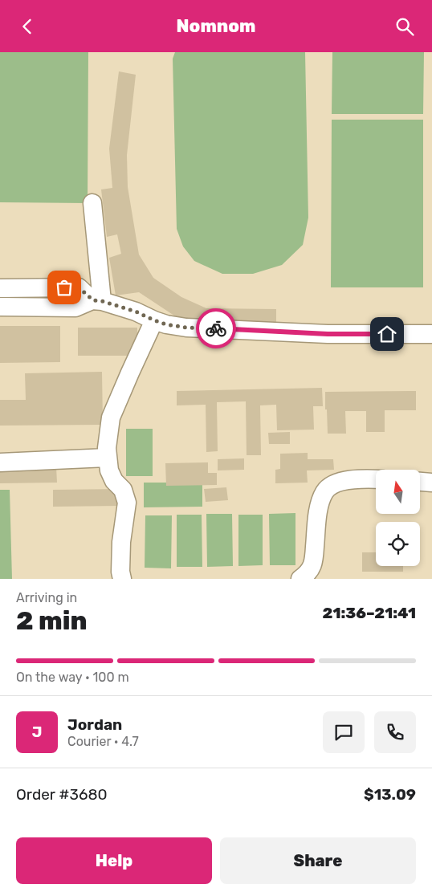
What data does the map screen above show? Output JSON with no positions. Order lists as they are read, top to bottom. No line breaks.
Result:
{"north":"top","page":{"header":"Nomnom","heading":["2 min","Arriving in","21:36–21:41"],"panel":["Jordan","Courier · 4.7","Order #3680","$13.09"],"bar":"On the way · 100 m","round":"J","buttons":["Help","Share"]}}
